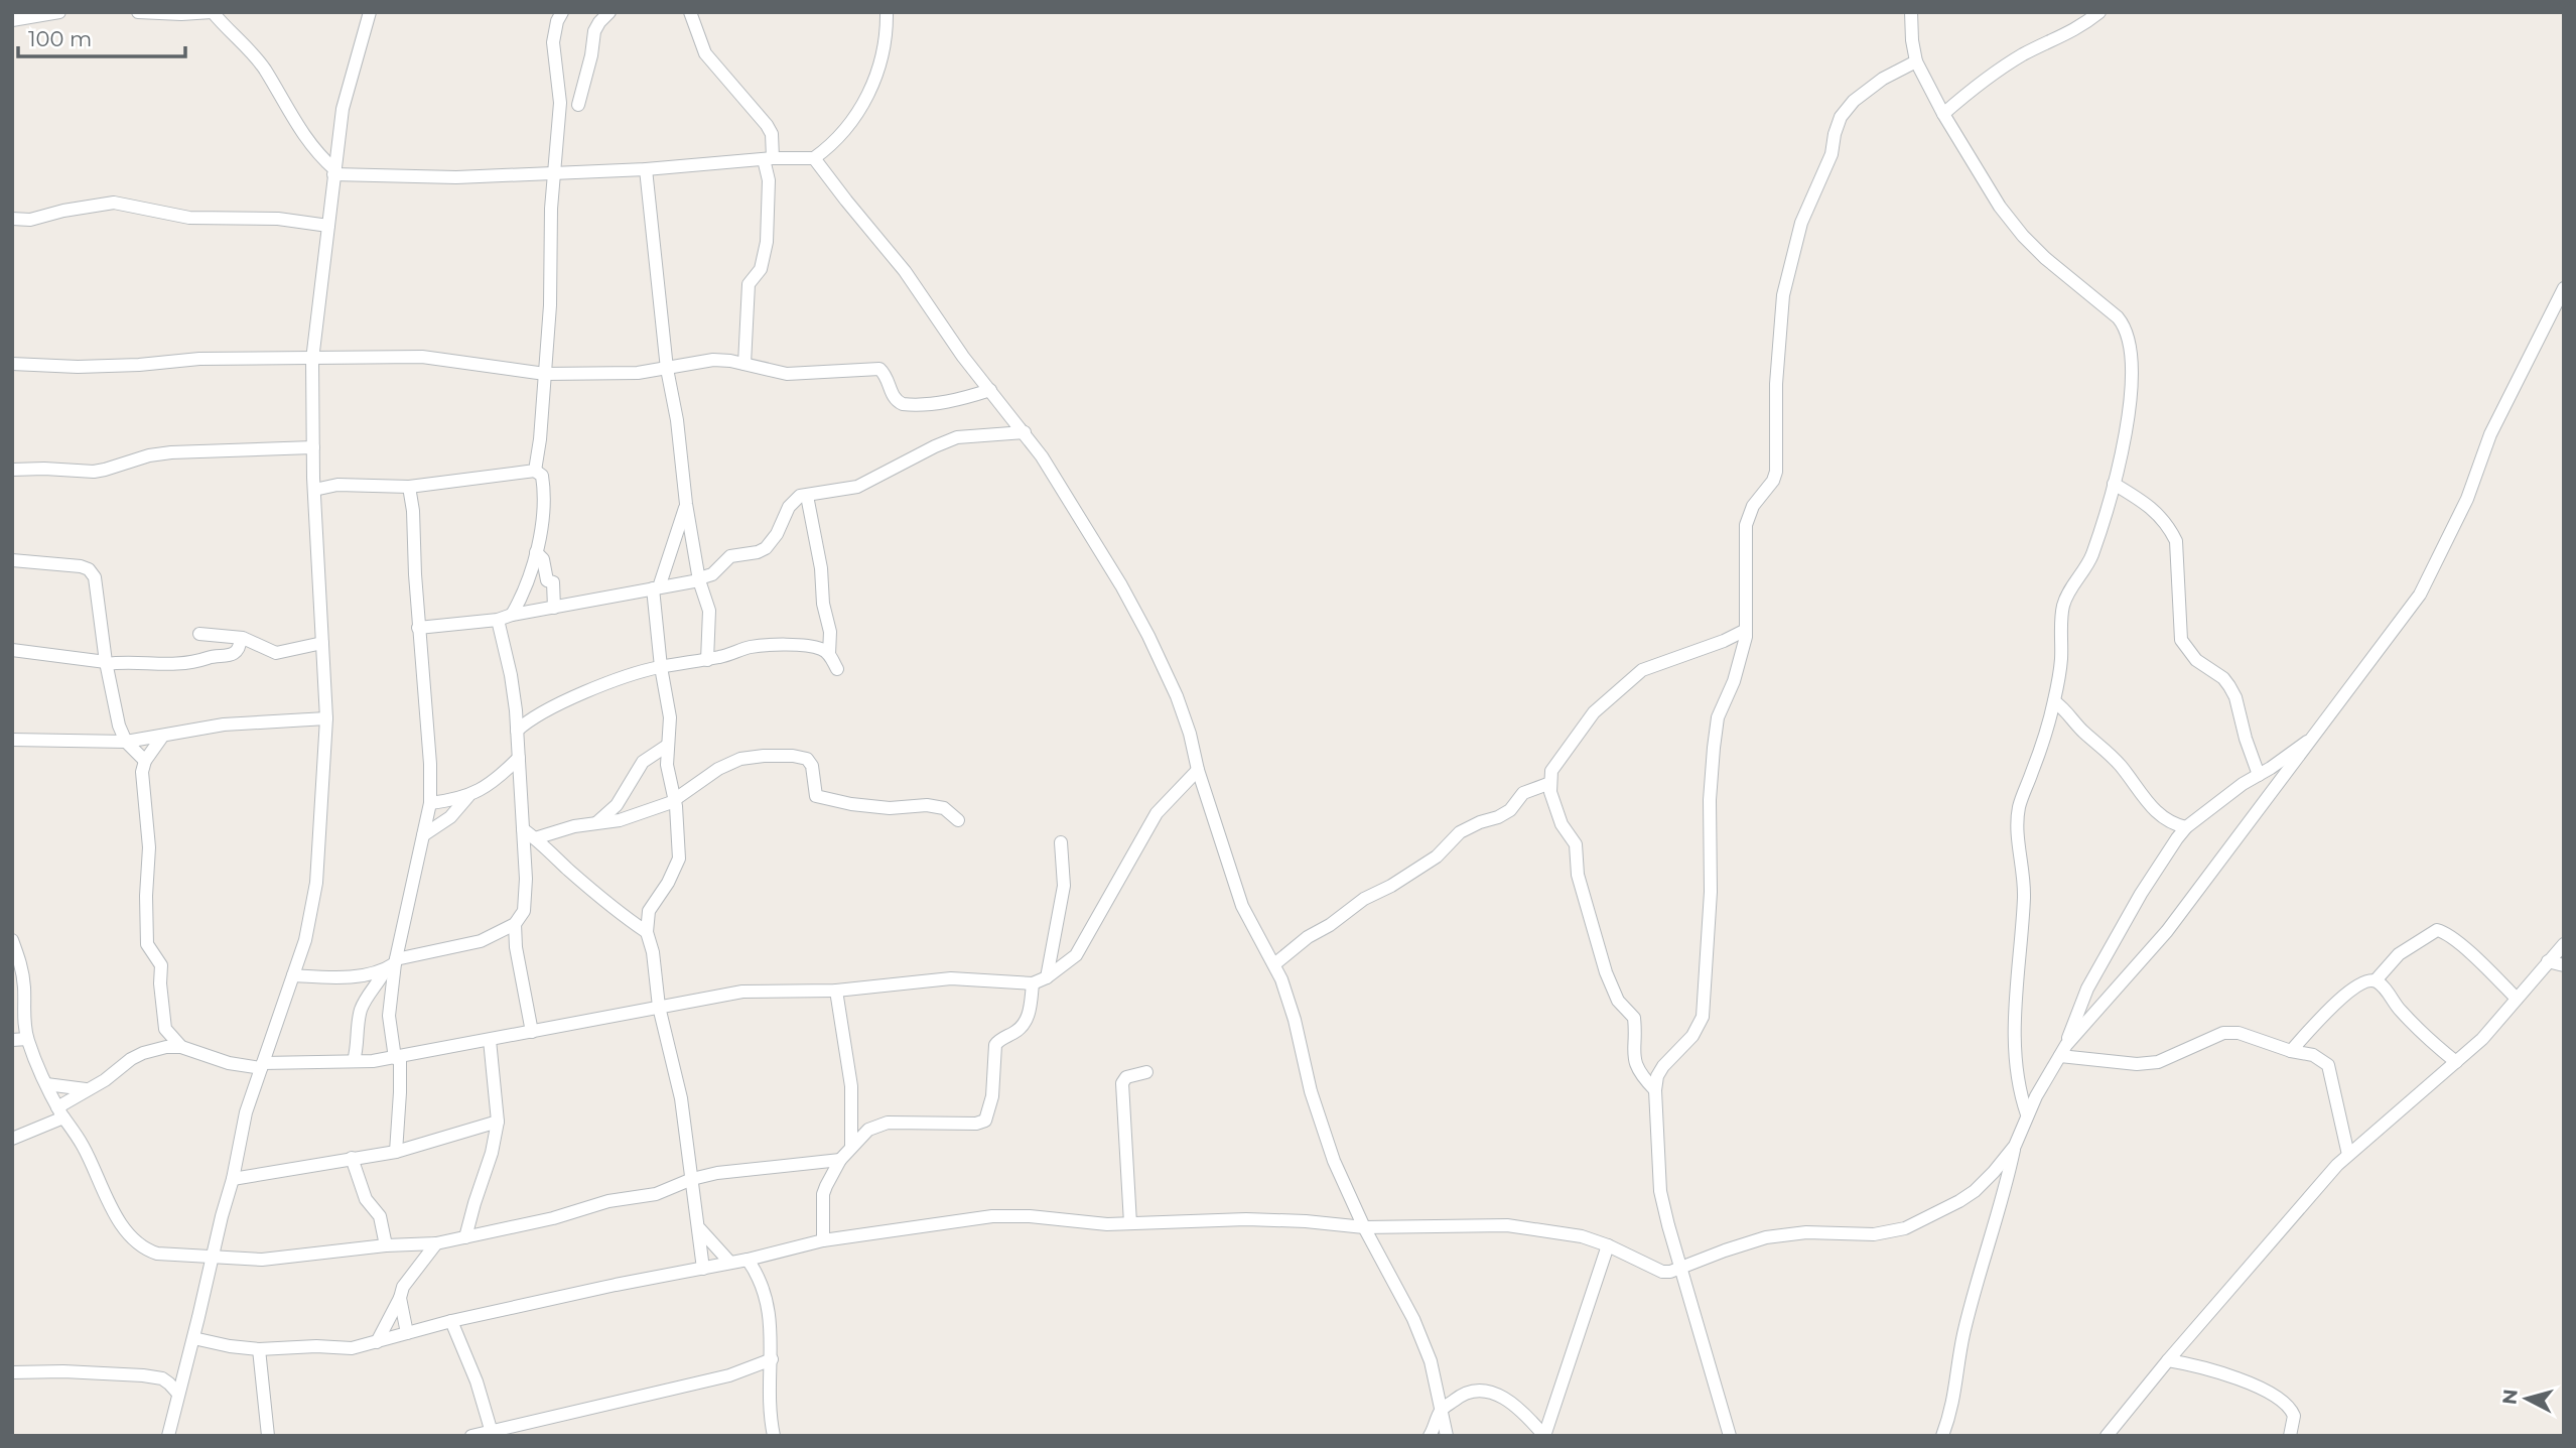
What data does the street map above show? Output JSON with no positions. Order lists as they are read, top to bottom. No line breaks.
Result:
{"scale_bar":"100 m","north":"left"}
